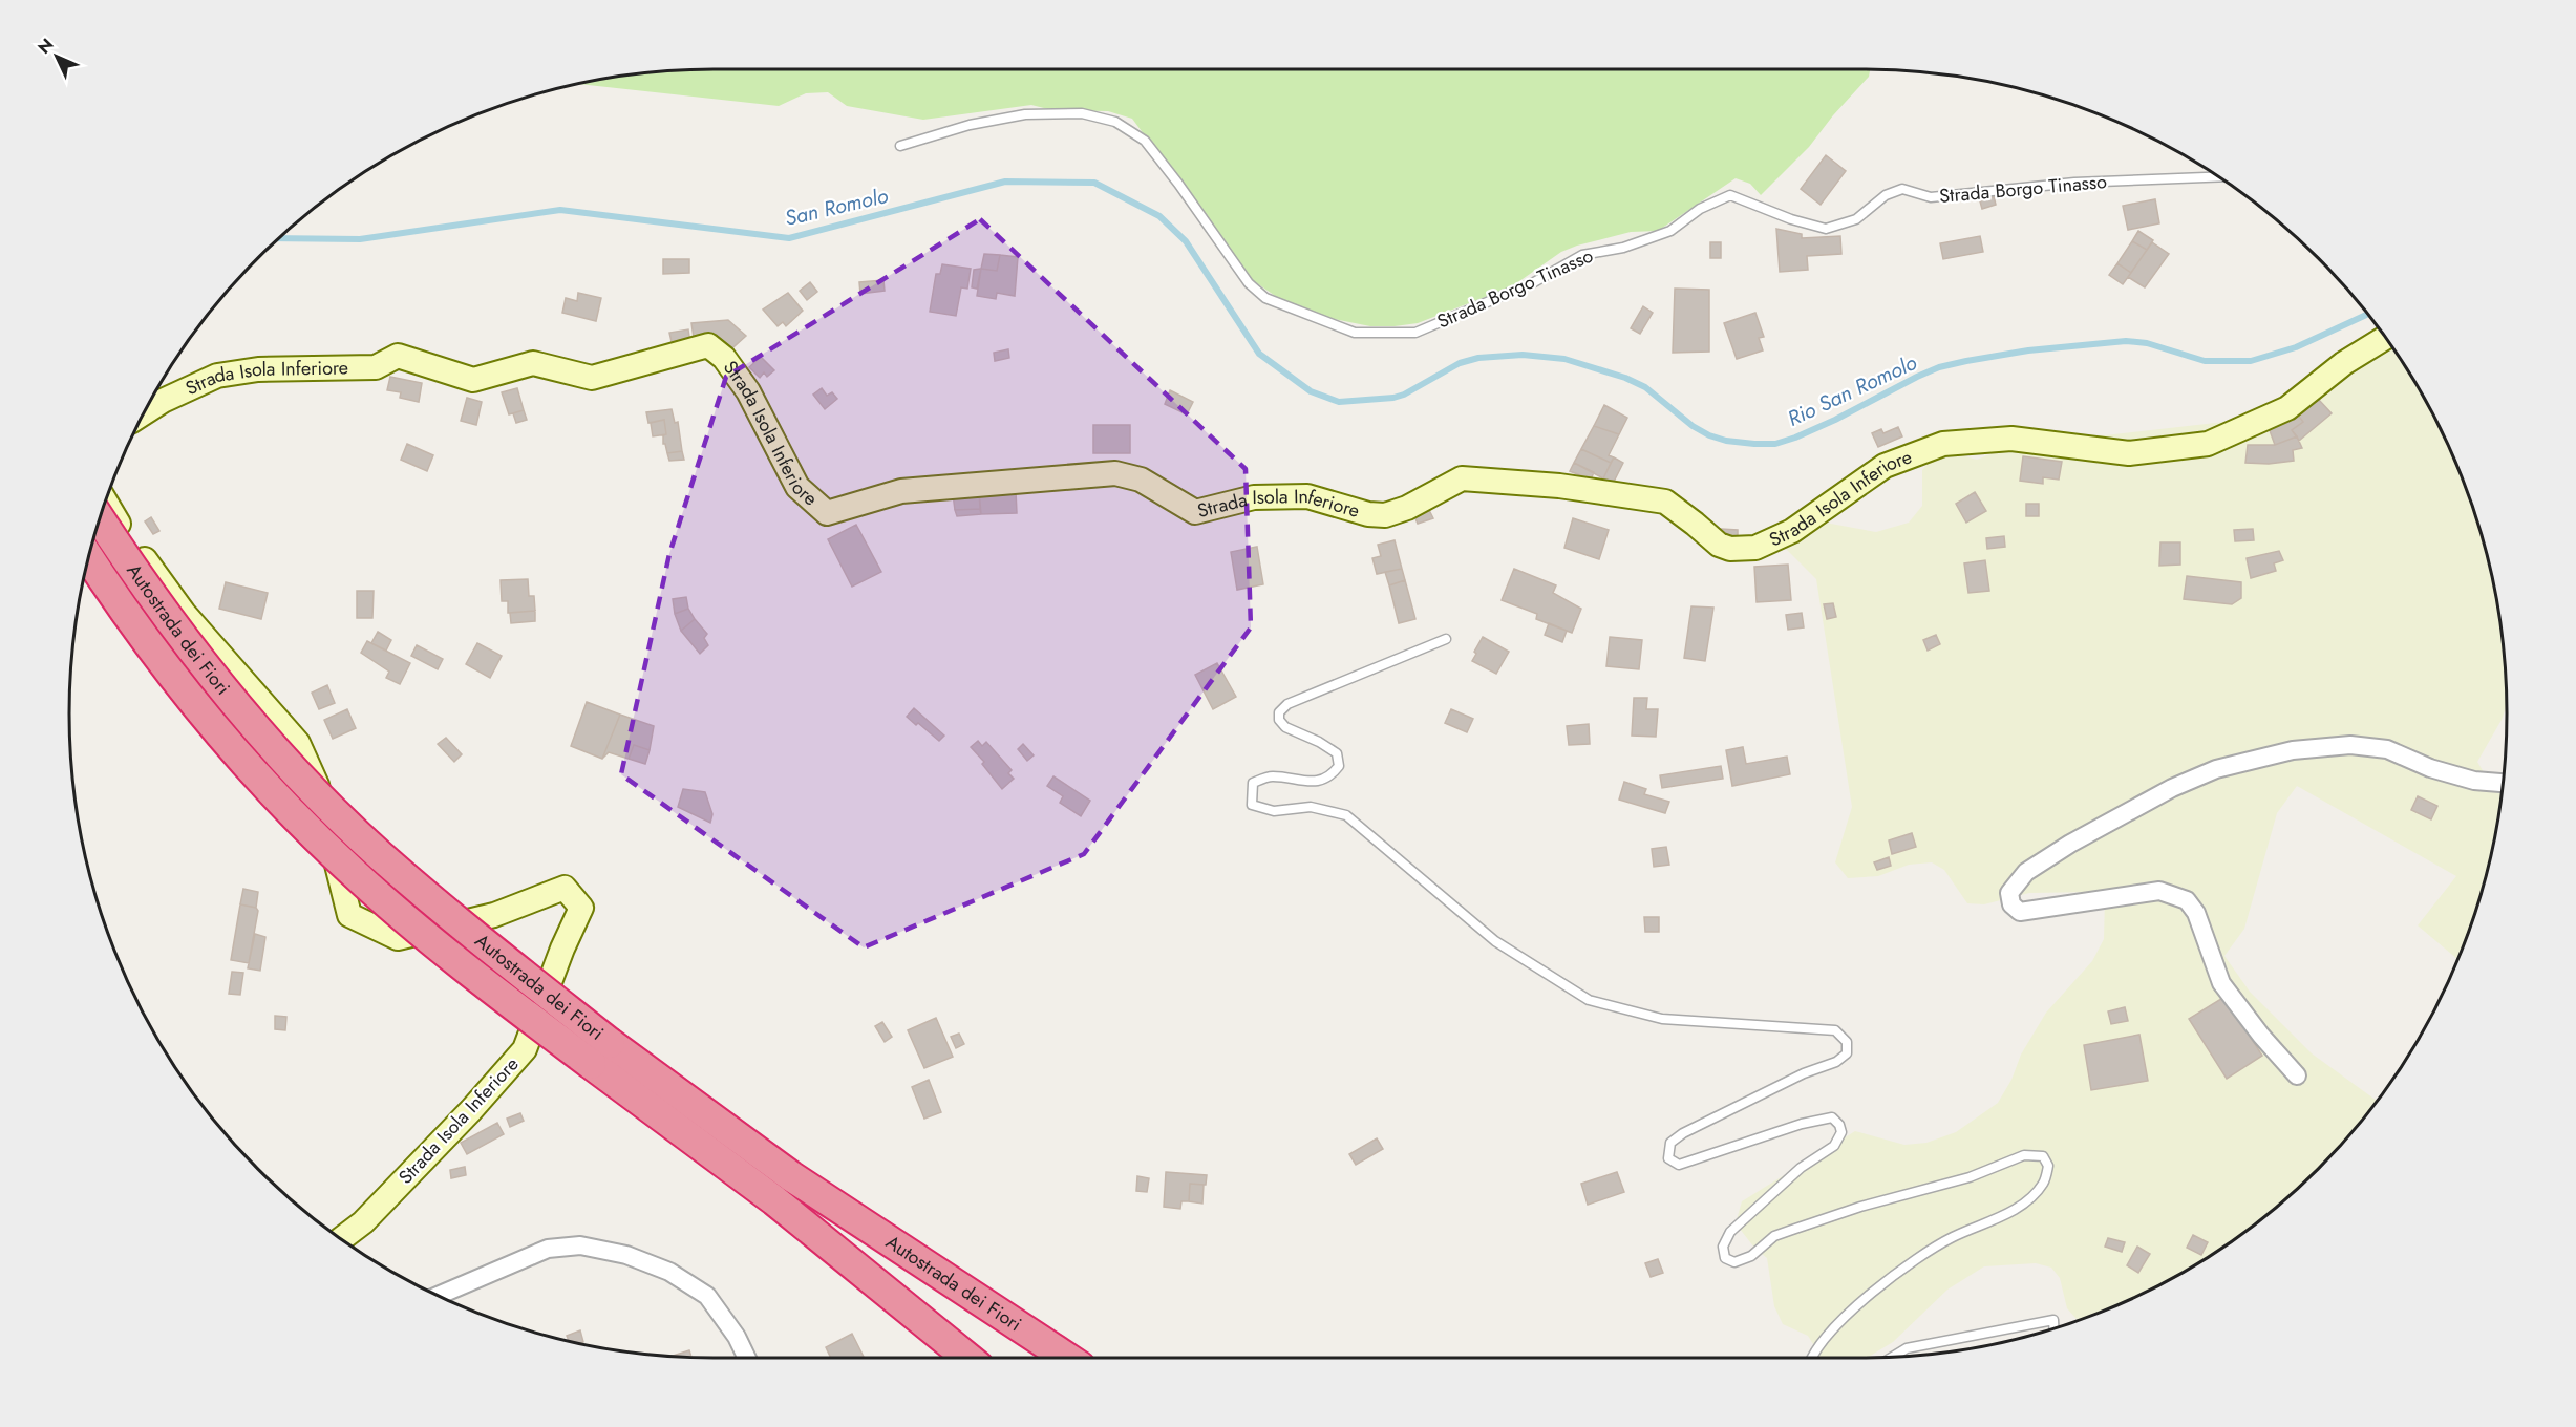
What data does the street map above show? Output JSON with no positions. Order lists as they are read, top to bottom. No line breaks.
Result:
{"streets":{"highway":["Autostrada dei Fiori"],"street":["Strada Isola Inferiore"],"lane":["Strada Borgo Tinasso"]},"water":["San Romolo","Rio San Romolo"],"north":"top left"}
